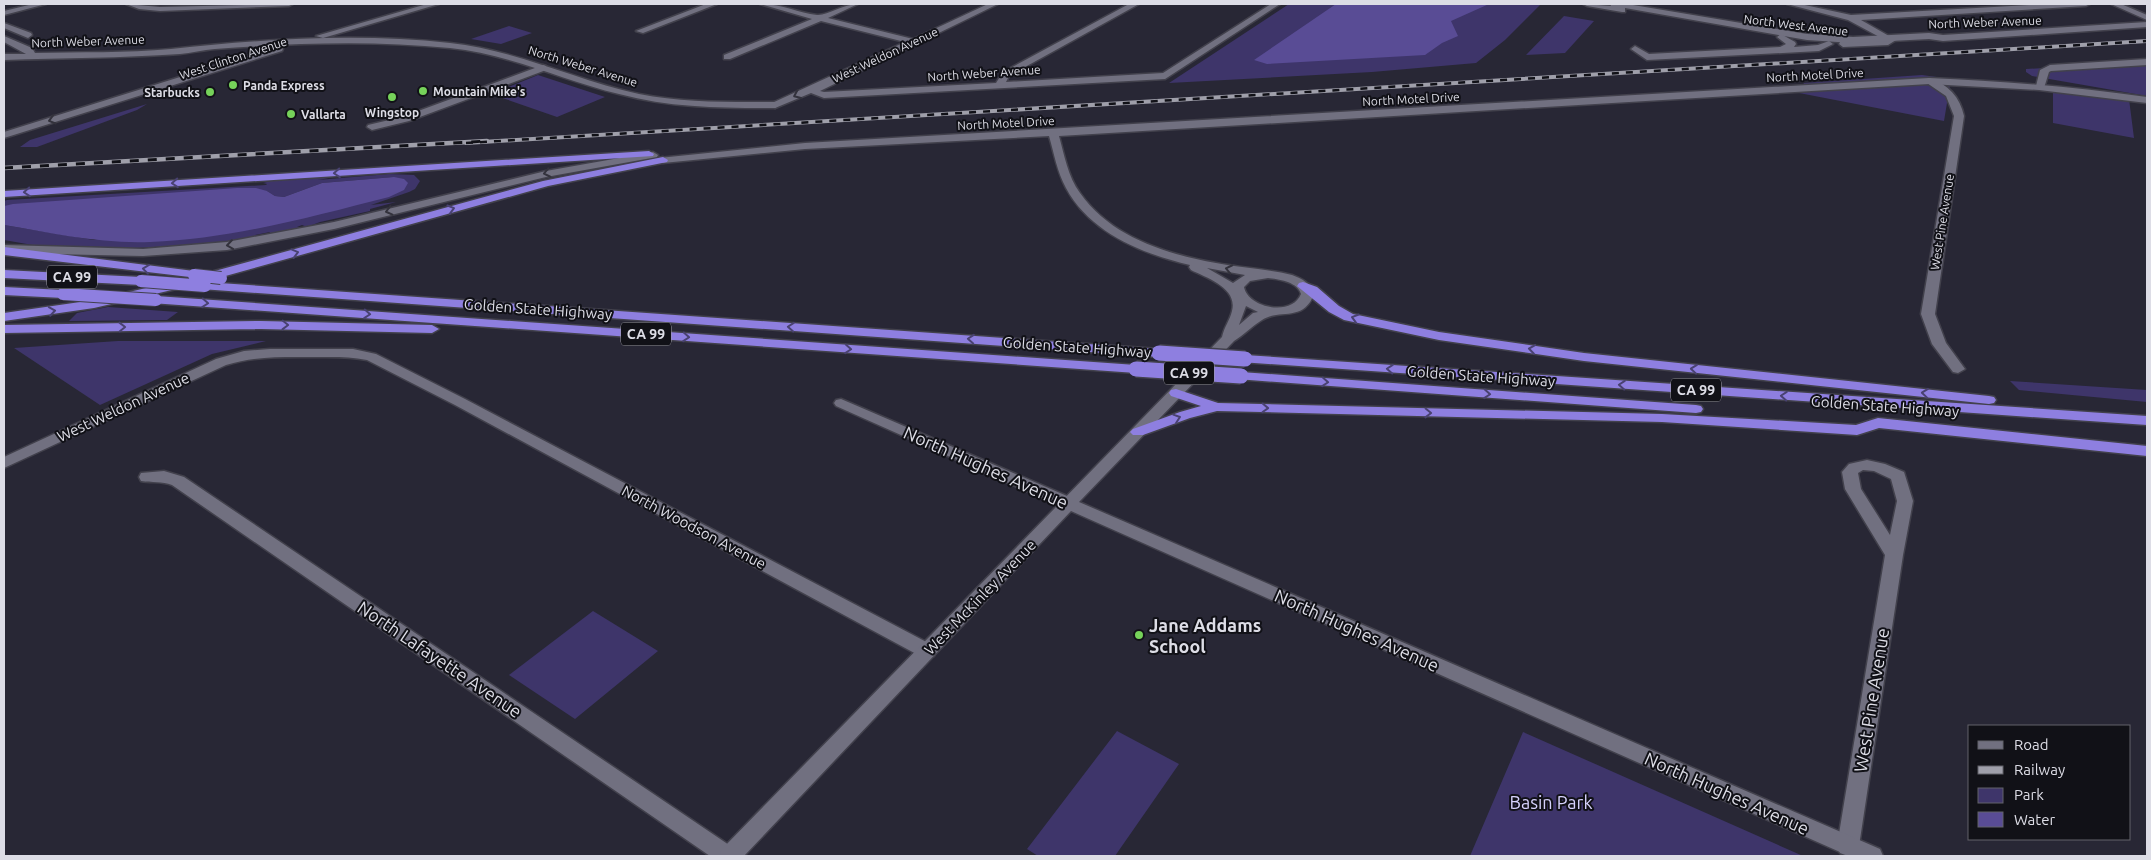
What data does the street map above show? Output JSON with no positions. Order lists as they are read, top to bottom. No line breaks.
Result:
{"streets":{"highway":["CA 99","Golden State Highway"],"street":["North Weber Avenue","North West Avenue","West Weldon Avenue","West Clinton Avenue","North Motel Drive","West Pine Avenue","North Hughes Avenue","North Woodson Avenue","West McKinley Avenue","North Lafayette Avenue"]},"crossings":[["North Weber Avenue","North West Avenue"],["North Weber Avenue","West Weldon Avenue"],["North Weber Avenue","West Clinton Avenue"],["West Weldon Avenue","North Woodson Avenue"],["North Motel Drive","West Pine Avenue"],["West Pine Avenue","North Hughes Avenue"],["North Hughes Avenue","West McKinley Avenue"],["North Woodson Avenue","West McKinley Avenue"],["West McKinley Avenue","North Lafayette Avenue"]],"parks":["Basin Park"],"places":["Panda Express","Mountain Mike's","Starbucks","Wingstop","Vallarta","Jane Addams School"],"legend":["Road","Railway","Park","Water"]}
